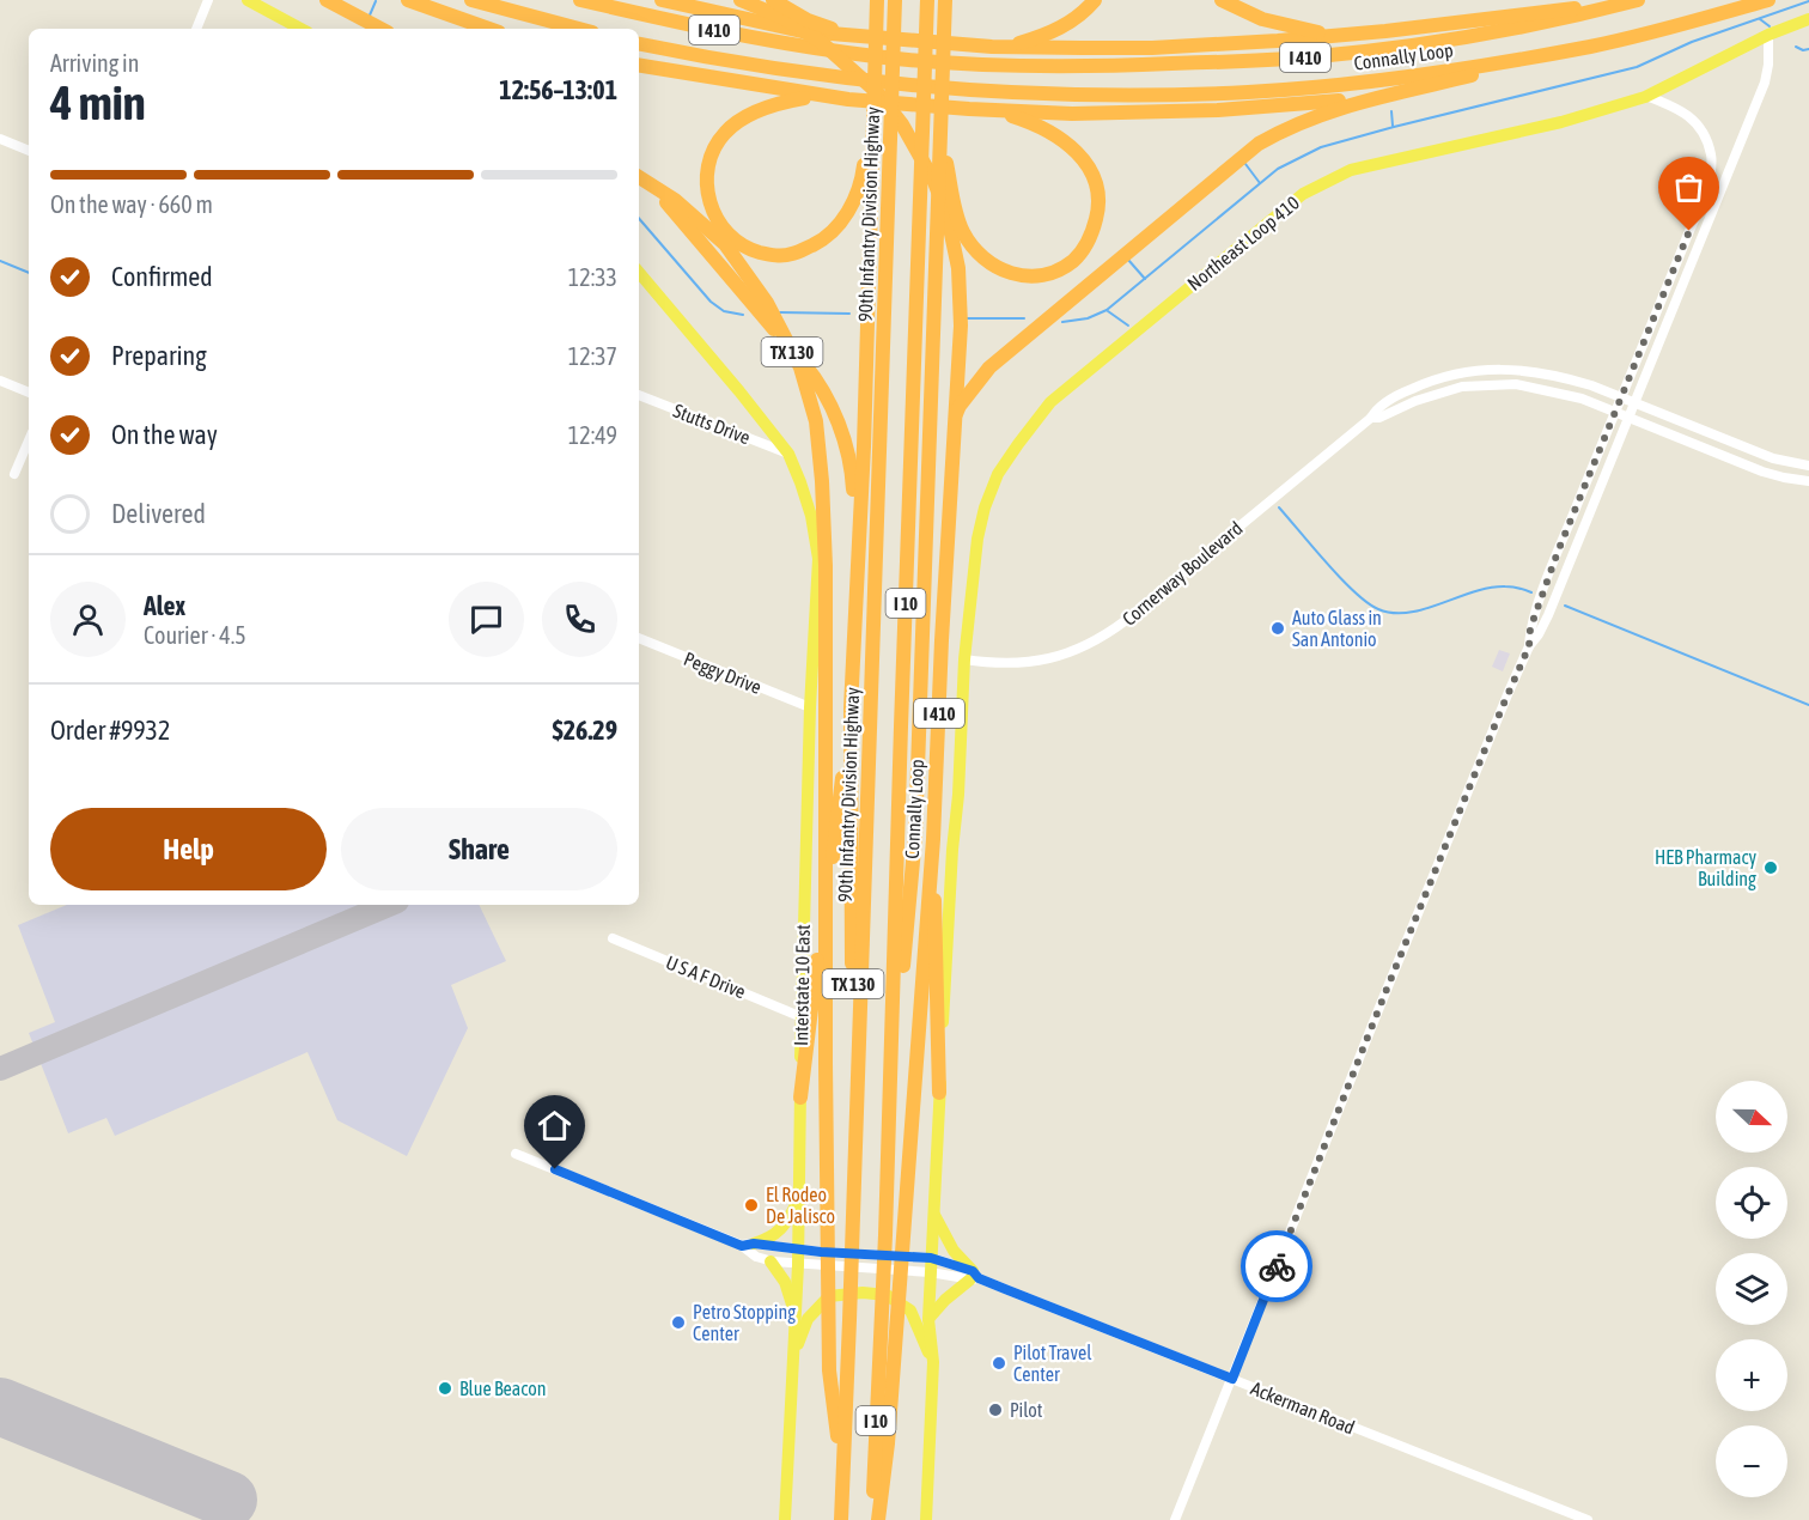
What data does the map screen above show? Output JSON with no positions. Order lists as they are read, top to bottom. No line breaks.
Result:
{"streets":{"highway":["I 410","Connally Loop","90th Infantry Division Highway","TX 130","I 10"],"main road":["Northeast Loop 410","Interstate 10 East"],"street":["Stutts Drive","Cornerway Boulevard","Peggy Drive","U S A F Drive","Ackerman Road"]},"crossings":[["90th Infantry Division Highway","TX 130"],["Northeast Loop 410","Cornerway Boulevard"],["TX 130","I 10"],["Stutts Drive","Interstate 10 East"],["Peggy Drive","Interstate 10 East"],["U S A F Drive","Interstate 10 East"],["Interstate 10 East","Ackerman Road"]],"places":["Auto Glass in San Antonio","HEB Pharmacy Building","El Rodeo De Jalisco","Petro Stopping Center","Pilot Travel Center","Blue Beacon","Pilot"],"north":"right","page":{"heading":["4 min","Arriving in","12:56–13:01"],"panel":["Alex","Courier · 4.5","Order #9932","$26.29"],"bar":"On the way · 660 m","list":[["Confirmed","12:33"],["Preparing","12:37"],["On the way","12:49"],"Delivered"],"buttons":["Help","Share"],"map_buttons":["+","−"]}}
